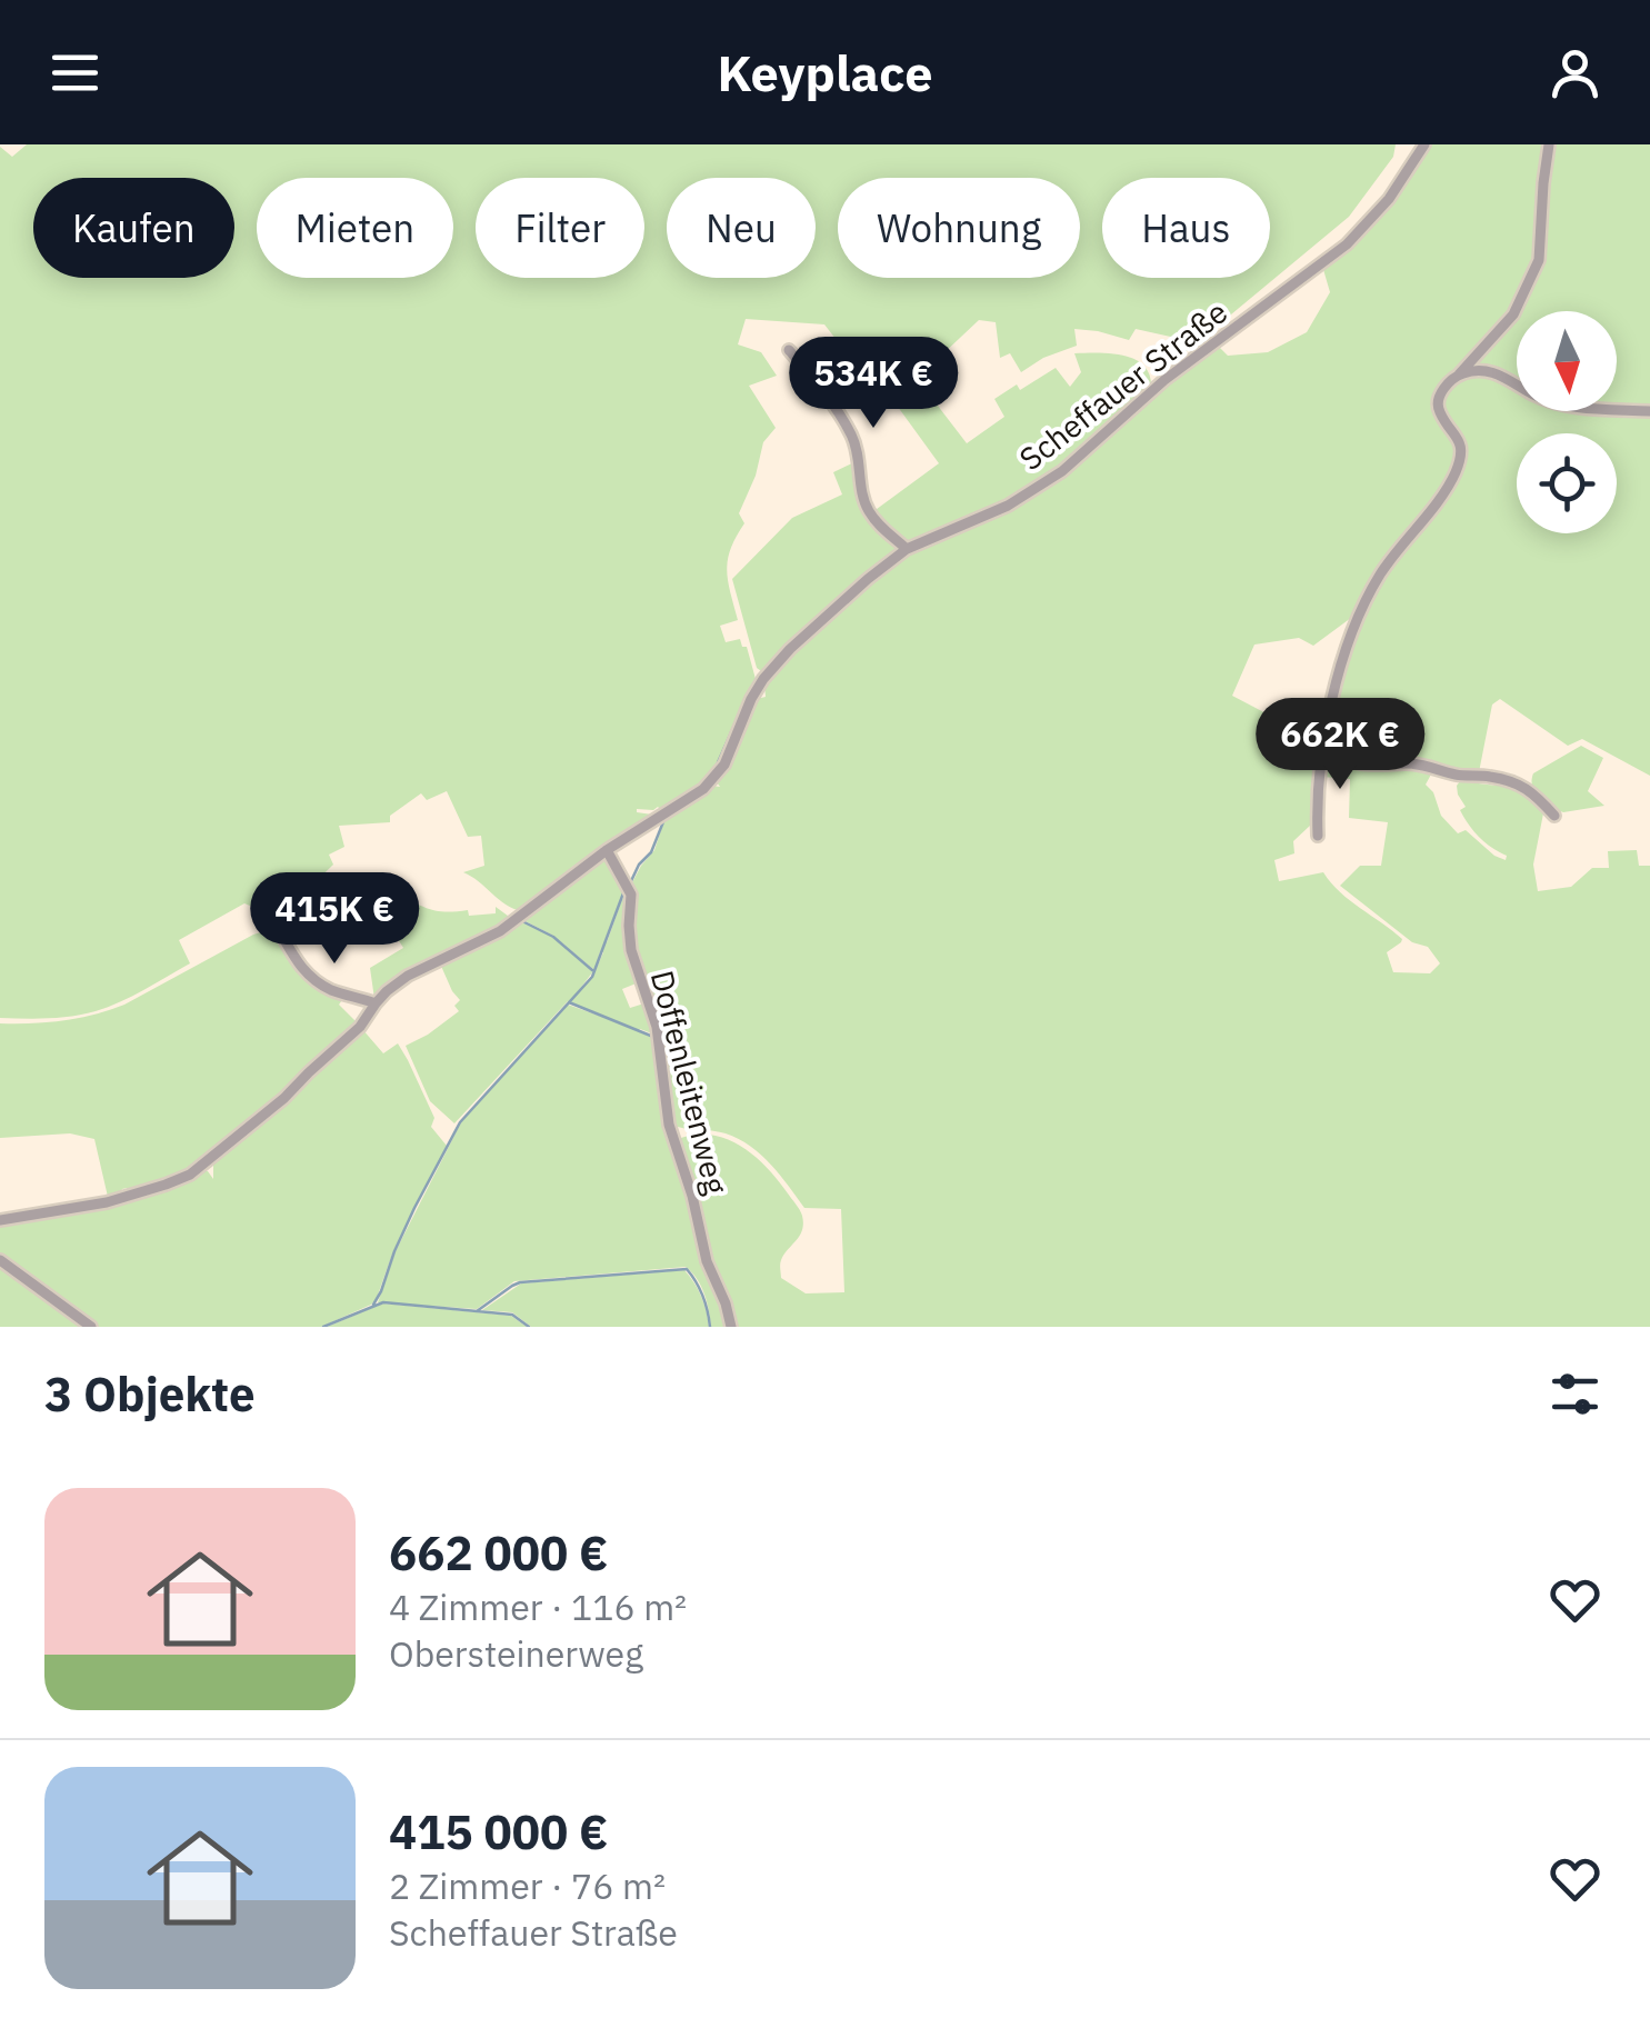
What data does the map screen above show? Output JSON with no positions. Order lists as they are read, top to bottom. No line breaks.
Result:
{"streets":{"street":["Scheffauer Straße","Doffenleitenweg"]},"crossings":[["Scheffauer Straße","Doffenleitenweg"]],"north":"bottom","page":{"header":"Keyplace","chip":["Kaufen","Mieten","Filter","Neu","Wohnung","Haus"],"price":["534K €","662K €","415K €"],"heading":"3 Objekte","list":[{"name":"662 000 €","note":"4 Zimmer · 116 m² · Obersteinerweg"},{"name":"415 000 €","note":"2 Zimmer · 76 m² · Scheffauer Straße"}]}}
